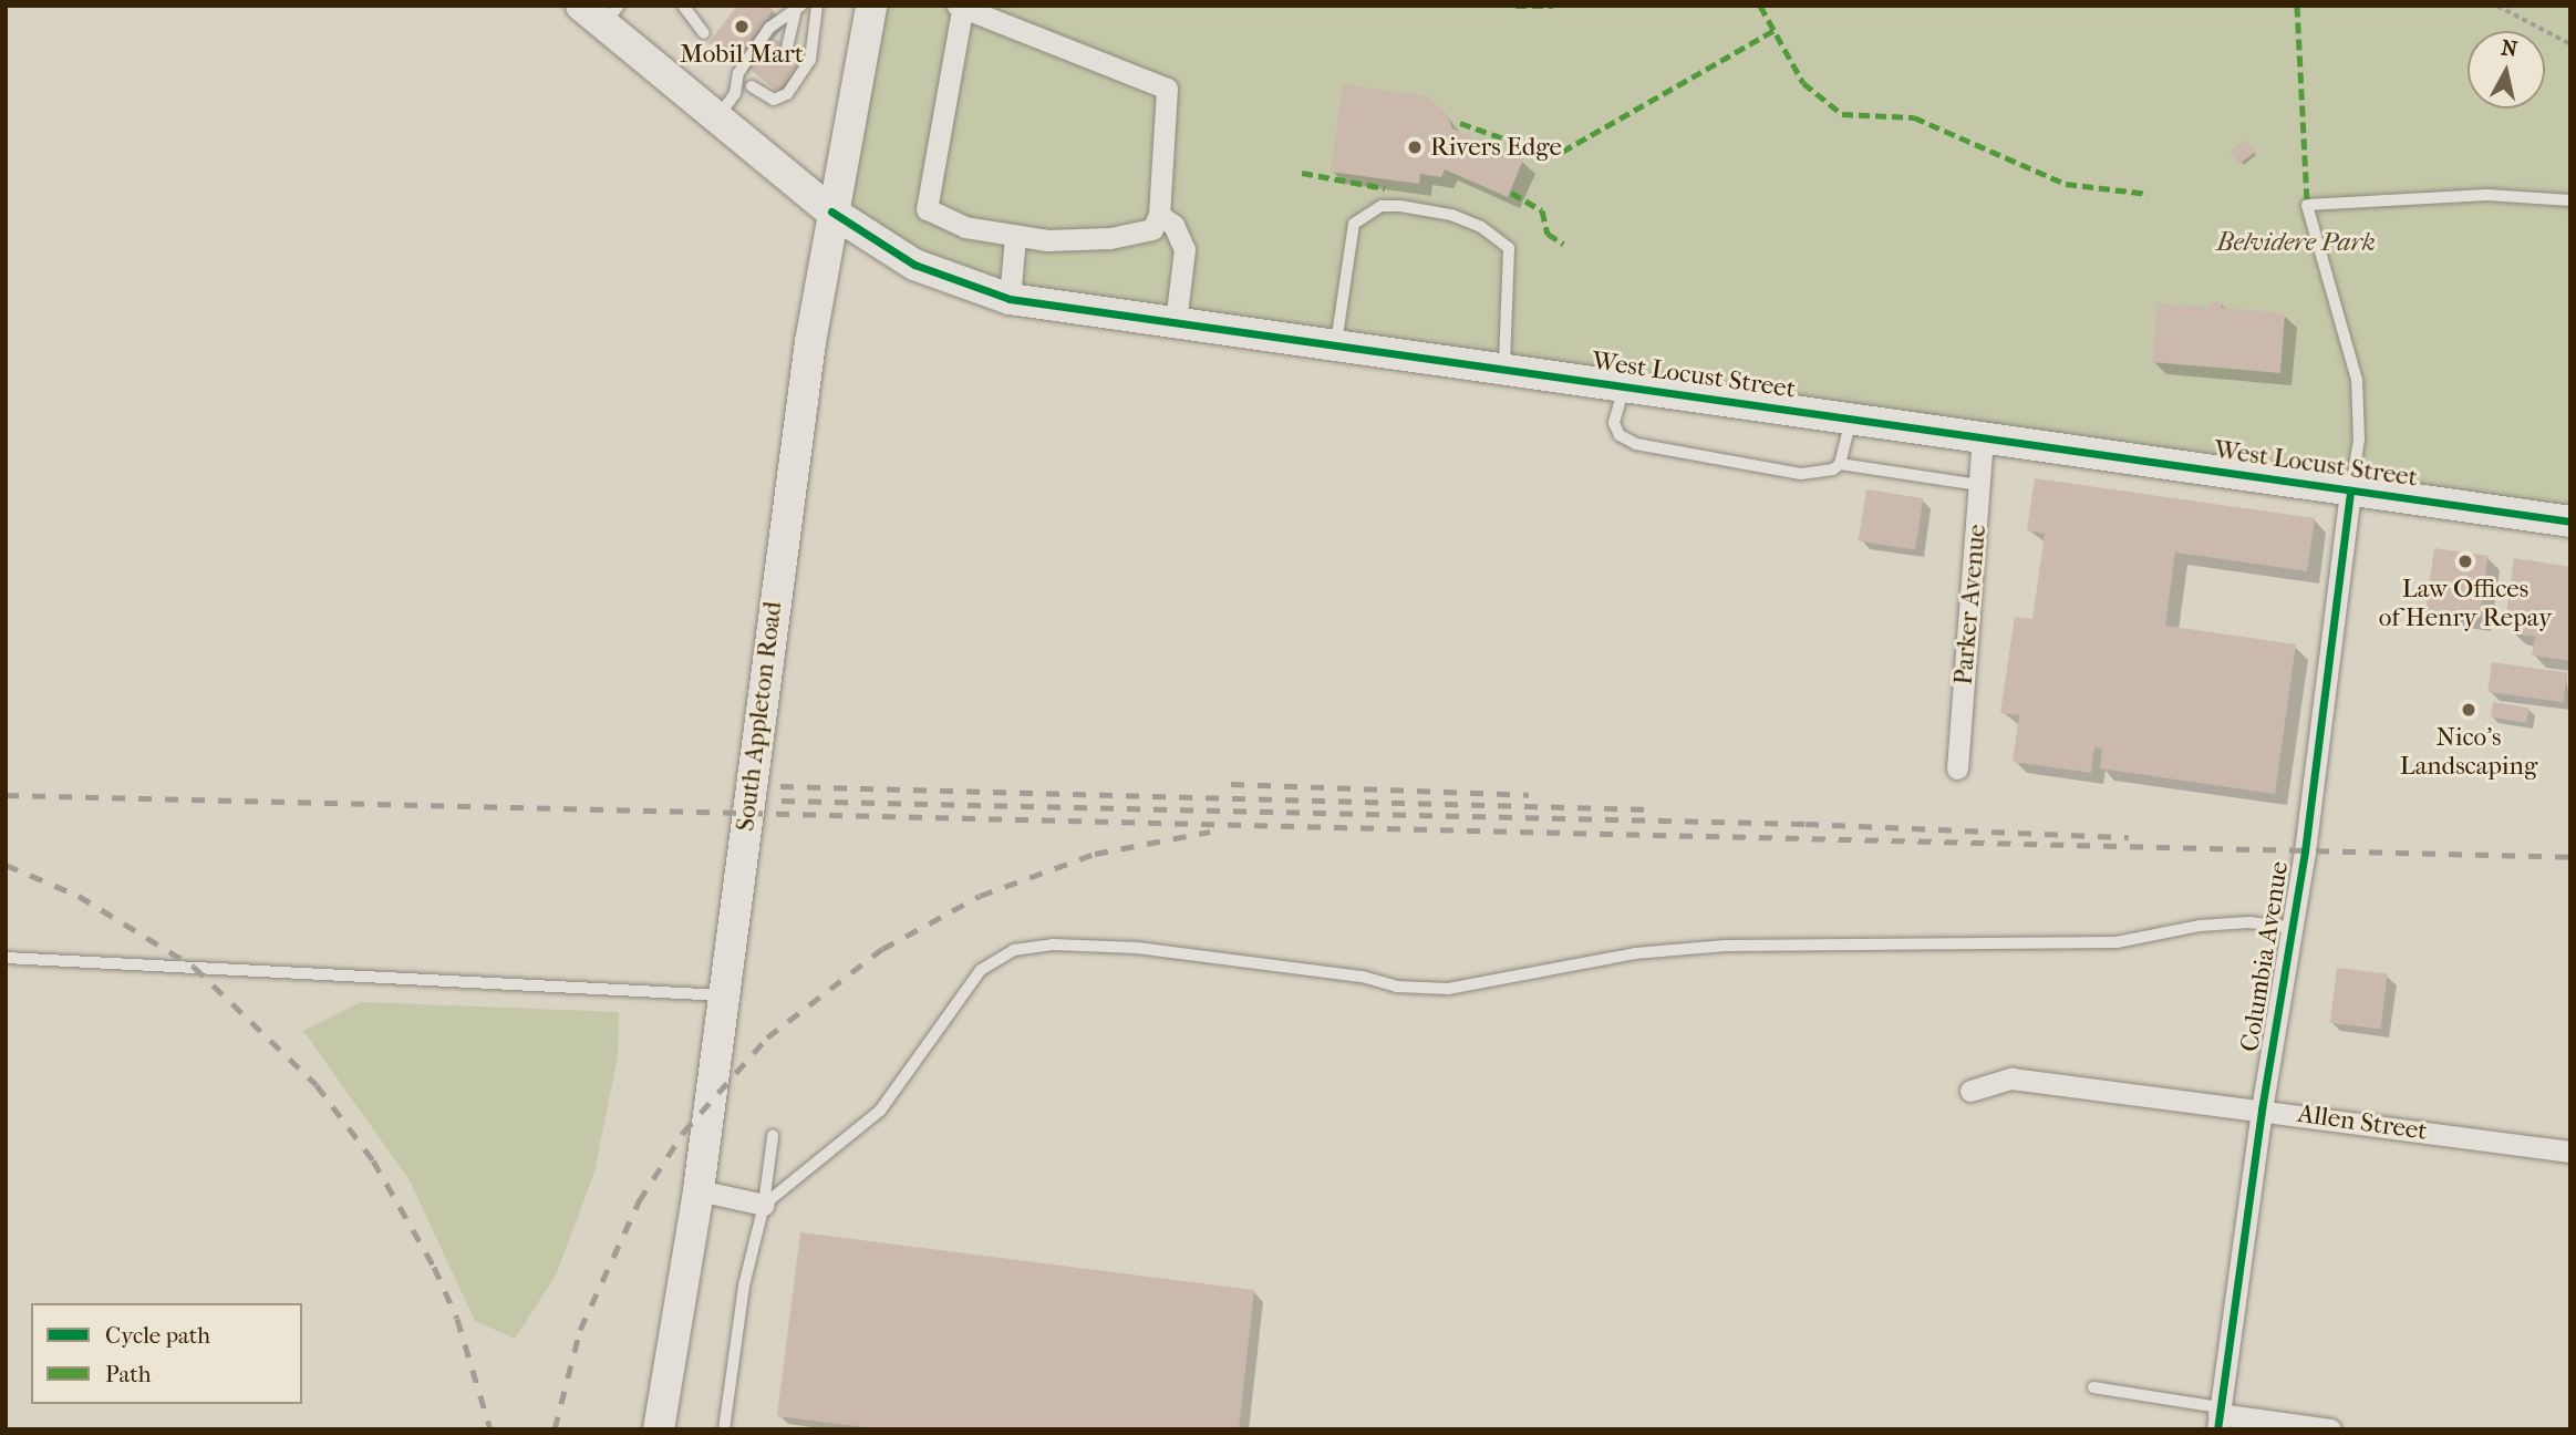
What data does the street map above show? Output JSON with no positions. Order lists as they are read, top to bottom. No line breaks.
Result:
{"streets":{"street":["West Locust Street","Parker Avenue","South Appleton Road","Columbia Avenue","Allen Street"]},"crossings":[["West Locust Street","Parker Avenue"],["West Locust Street","South Appleton Road"],["West Locust Street","Columbia Avenue"],["Columbia Avenue","Allen Street"]],"parks":["Belvidere Park"],"places":["Mobil Mart","Rivers Edge","Law Offices of Henry Repay","Nico's Landscaping"],"legend":["Cycle path","Path"],"north":"top"}
